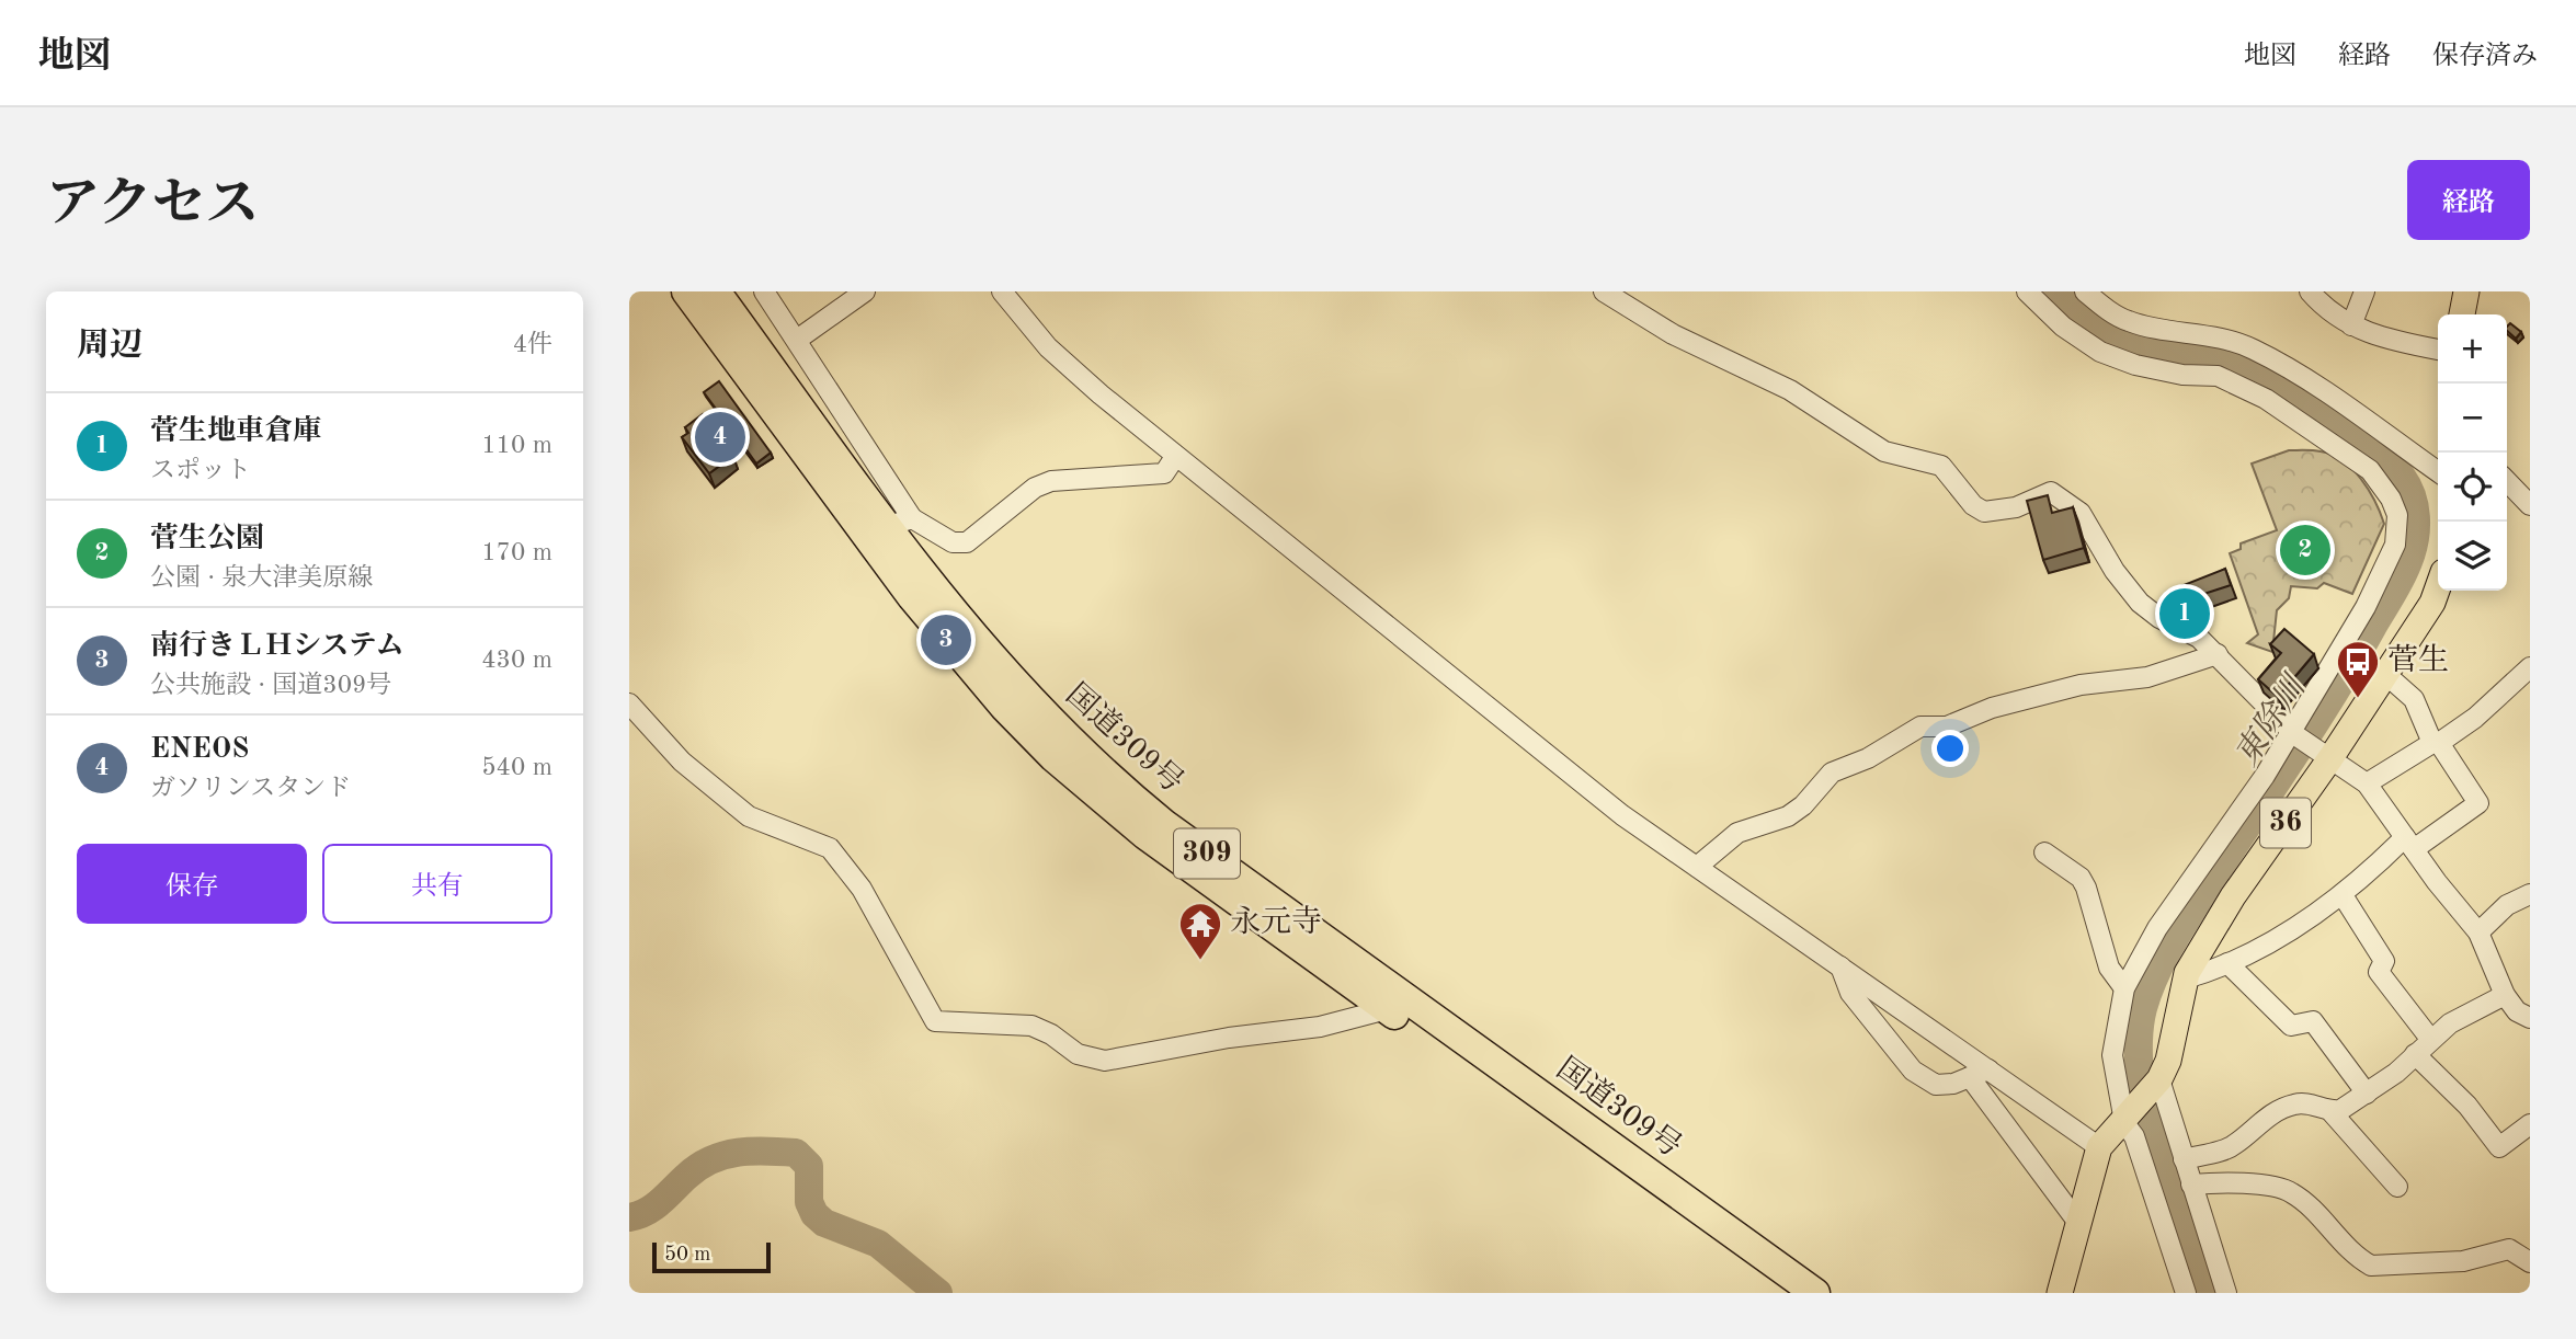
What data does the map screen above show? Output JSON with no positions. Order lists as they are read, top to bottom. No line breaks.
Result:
{"streets":{"highway":["国道309号","309"],"main road":["36"]},"water":["東除川"],"places":{"bus stop":["菅生"],"temple":["永元寺"]},"scale_bar":"50 m","page":{"header":"地図","nav":["地図","経路","保存済み"],"title":"アクセス","buttons":["経路",["保存","共有"]],"heading":["周辺","4件"],"map_buttons":["+","−"],"list":[{"mark":"1","name":"菅生地車倉庫","note":"スポット","value":"110 m"},{"mark":"2","name":"菅生公園","note":"公園 · 泉大津美原線","value":"170 m"},{"mark":"3","name":"南行きＬＨシステム","note":"公共施設 · 国道309号","value":"430 m"},{"mark":"4","name":"ENEOS","note":"ガソリンスタンド","value":"540 m"}],"pins":["4","2","1","3"],"scale":"50 m"}}
